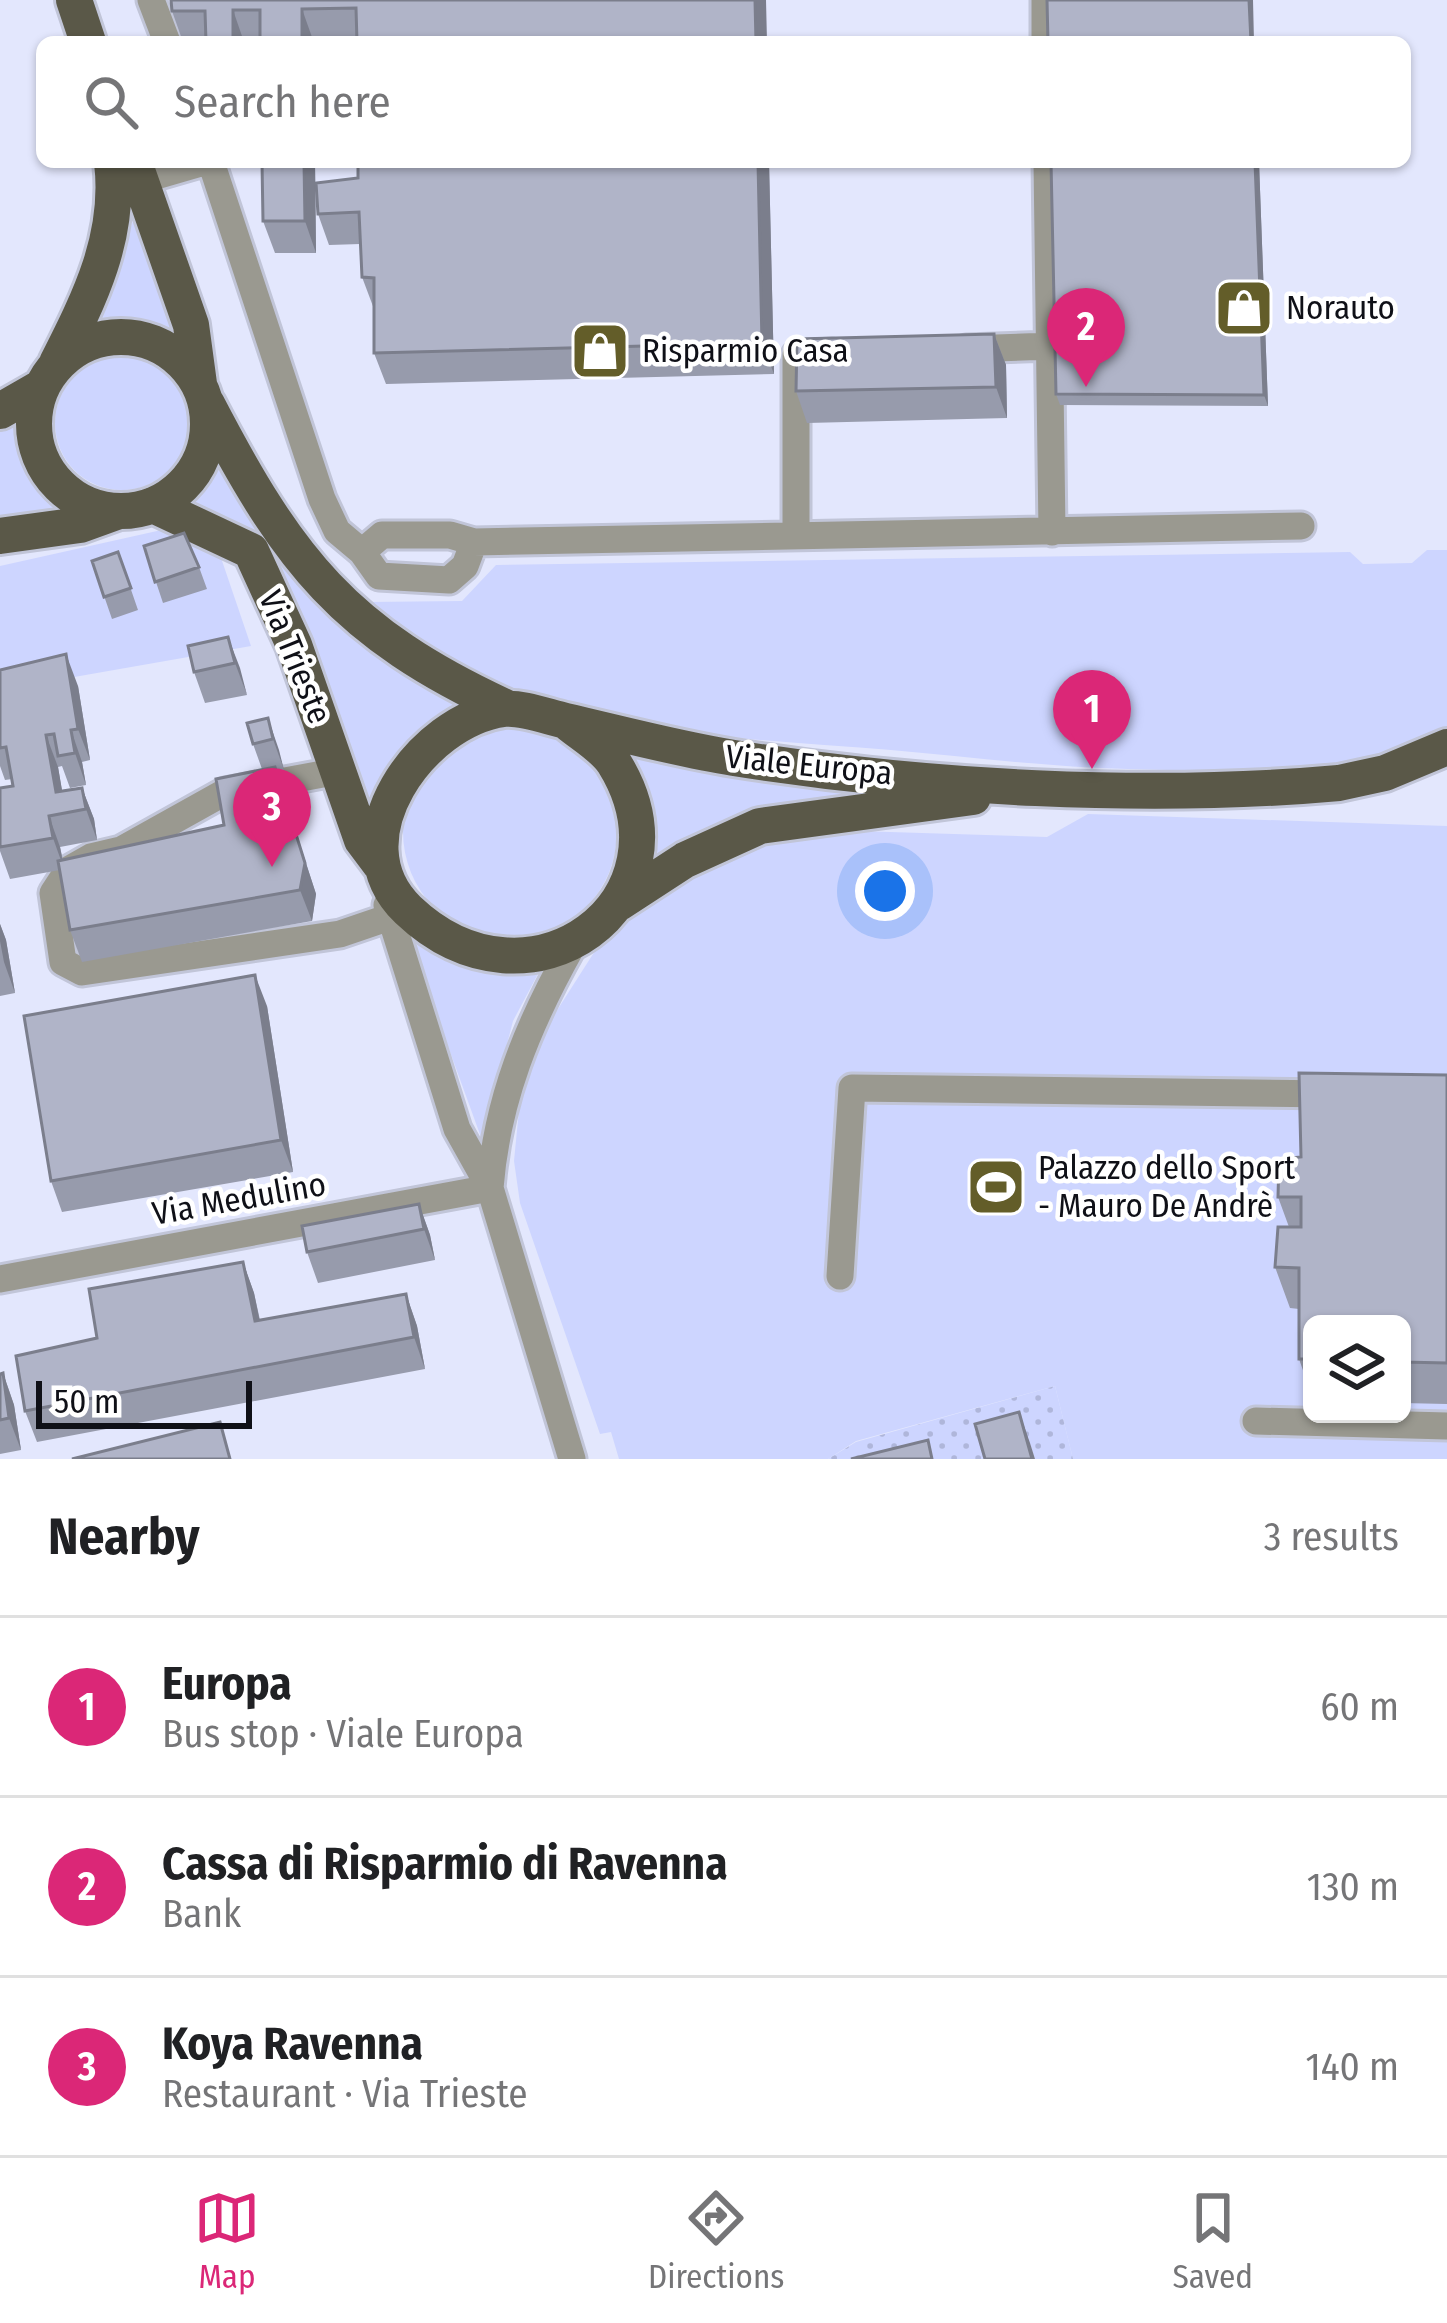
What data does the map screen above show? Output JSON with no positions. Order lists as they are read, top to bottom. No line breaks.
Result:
{"streets":{"main road":["Via Trieste","Viale Europa"],"street":["Via Medulino"]},"crossings":[["Via Trieste","Viale Europa"],["Via Trieste","Via Medulino"]],"places":{"shop":["Norauto","Risparmio Casa"],"sports":["Palazzo dello Sport - Mauro De Andrè"]},"scale_bar":"50 m","page":{"search":"Search here","pins":["2","1","3"],"scale":"50 m","heading":["Nearby","3 results"],"list":[{"mark":"1","name":"Europa","note":"Bus stop · Viale Europa","value":"60 m"},{"mark":"2","name":"Cassa di Risparmio di Ravenna","note":"Bank","value":"130 m"},{"mark":"3","name":"Koya Ravenna","note":"Restaurant · Via Trieste","value":"140 m"}],"nav":["Map","Directions","Saved"]}}
